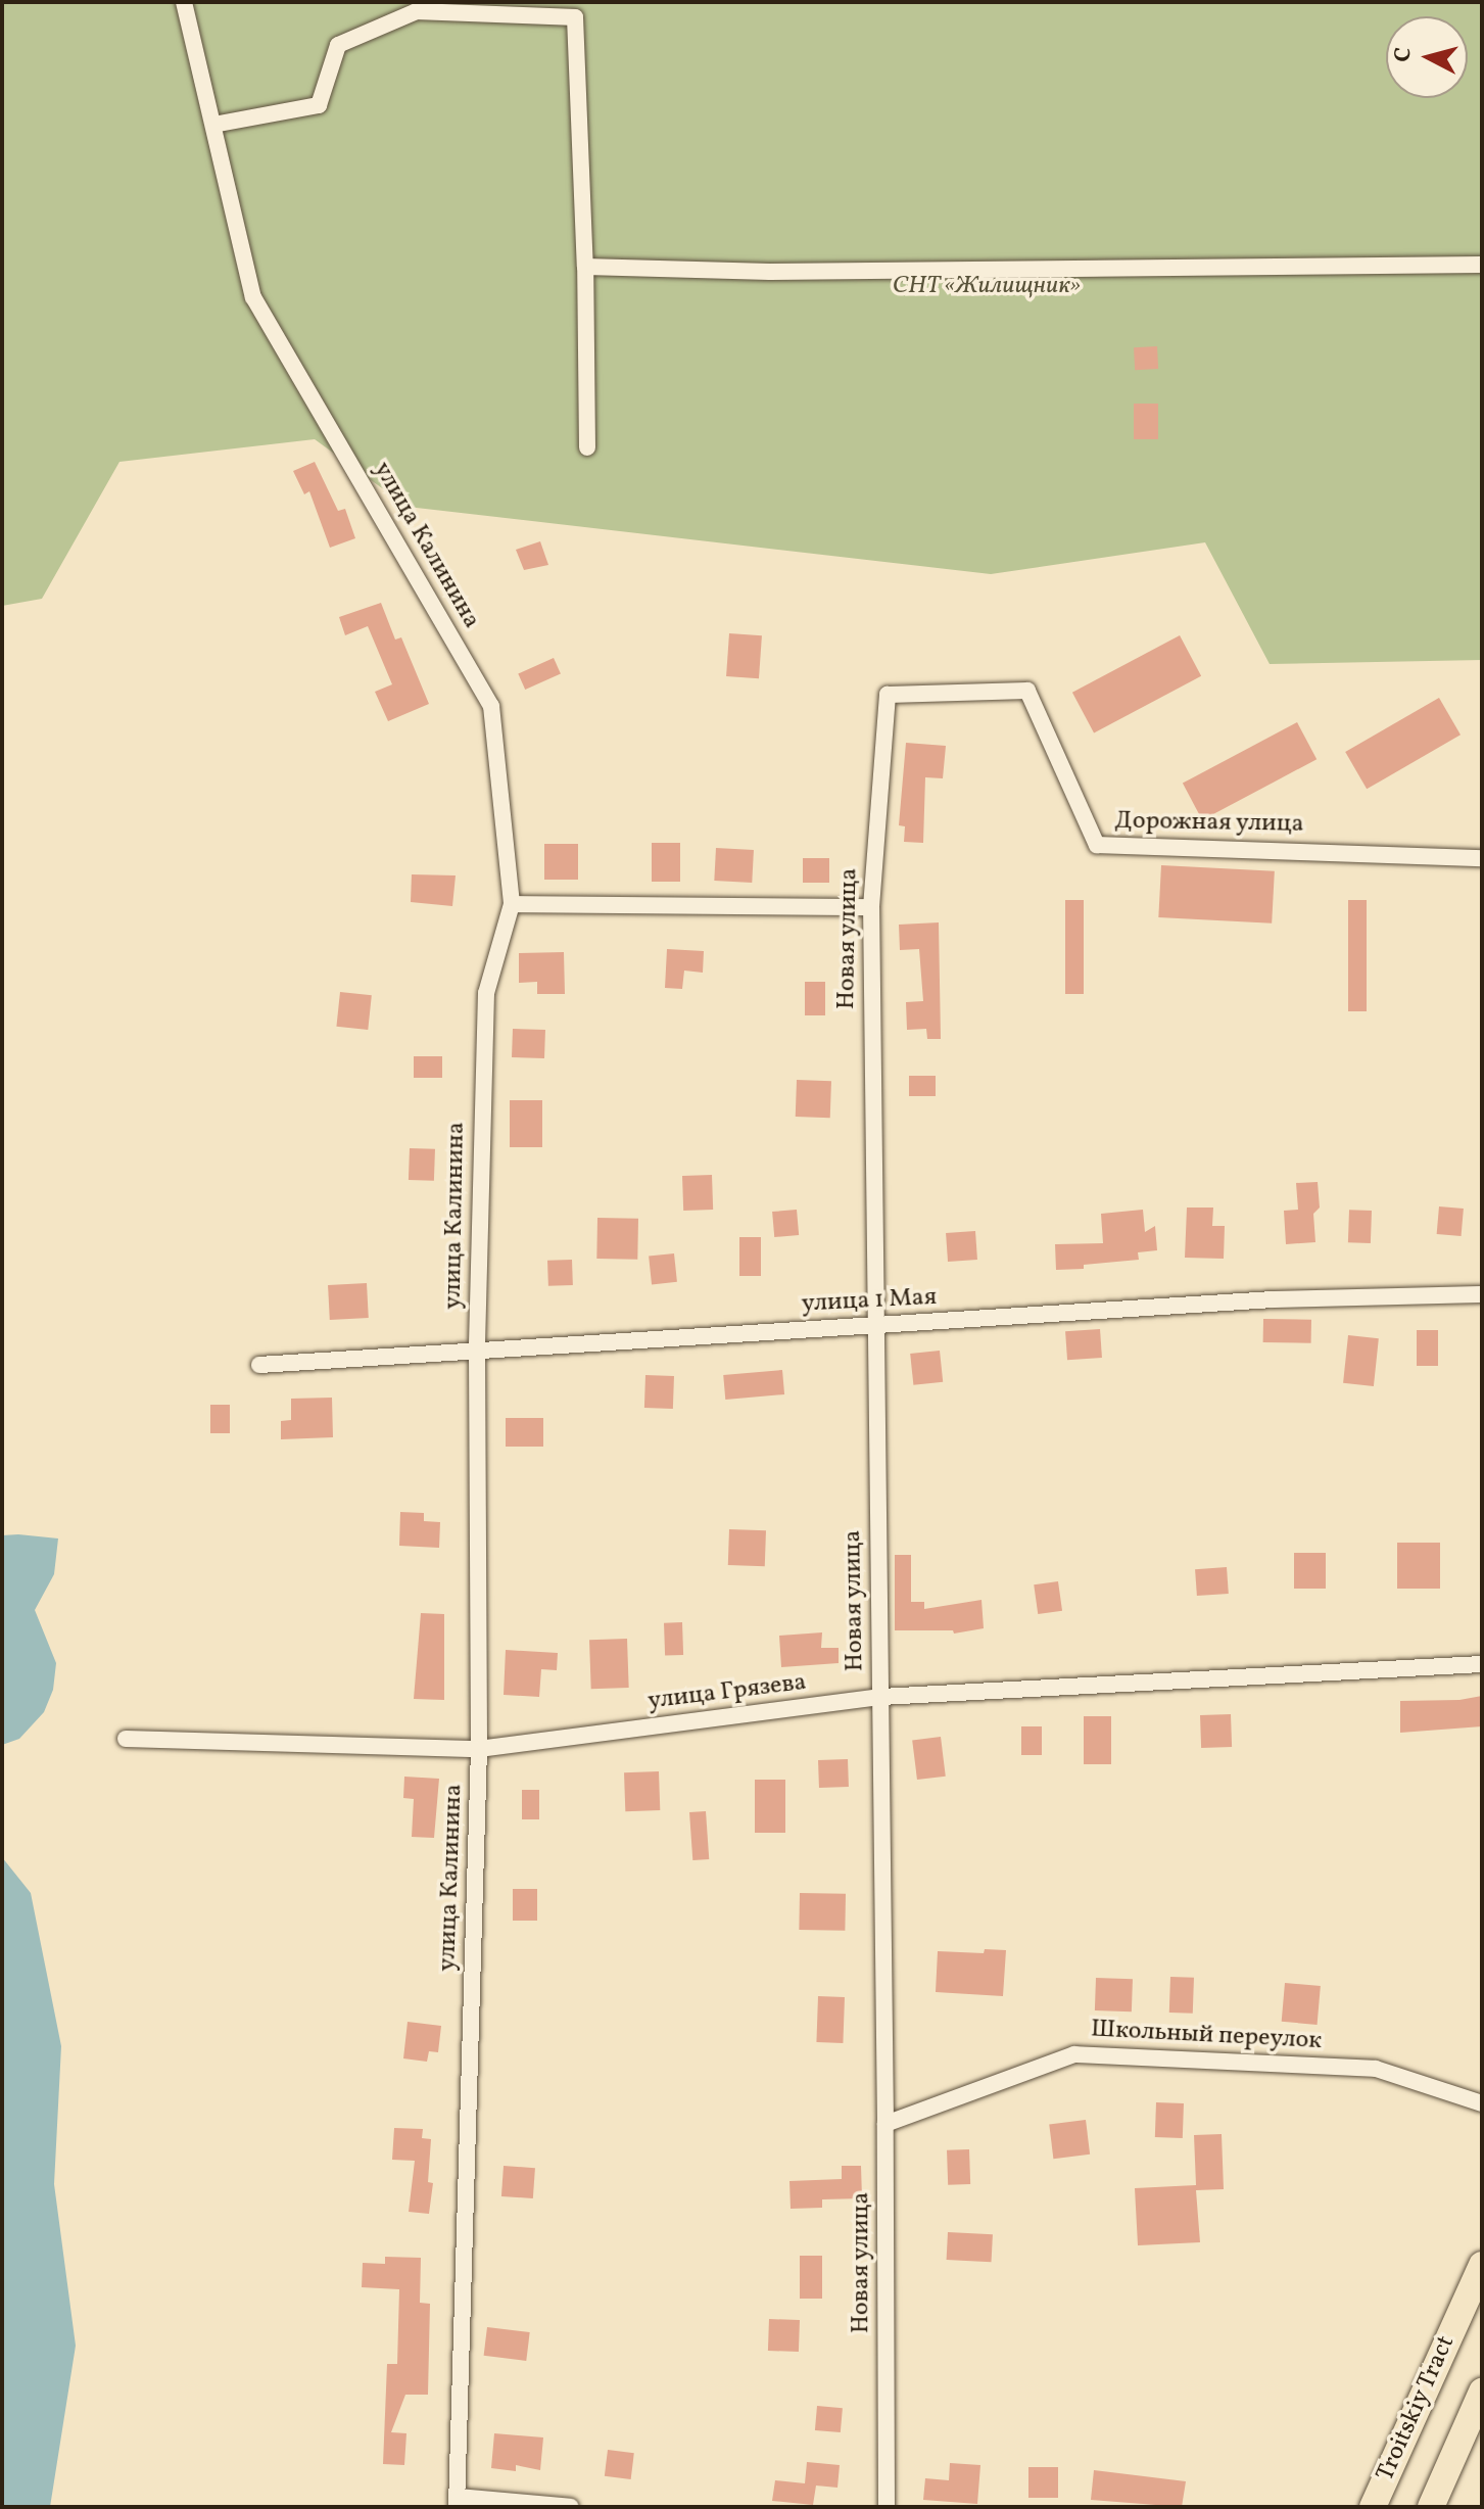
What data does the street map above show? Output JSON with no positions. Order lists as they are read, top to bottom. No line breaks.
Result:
{"streets":{"main road":["Troitskiy Tract"],"street":["улица Калинина","Дорожная улица","Новая улица","улица 1 Мая","улица Грязева","Школьный переулок"]},"crossings":[["улица Калинина","улица 1 Мая"],["улица Калинина","улица Грязева"],["Дорожная улица","Новая улица"],["Новая улица","улица 1 Мая"],["Новая улица","улица Грязева"],["Новая улица","Школьный переулок"]],"parks":["СНТ «Жилищник»"],"north":"left"}
